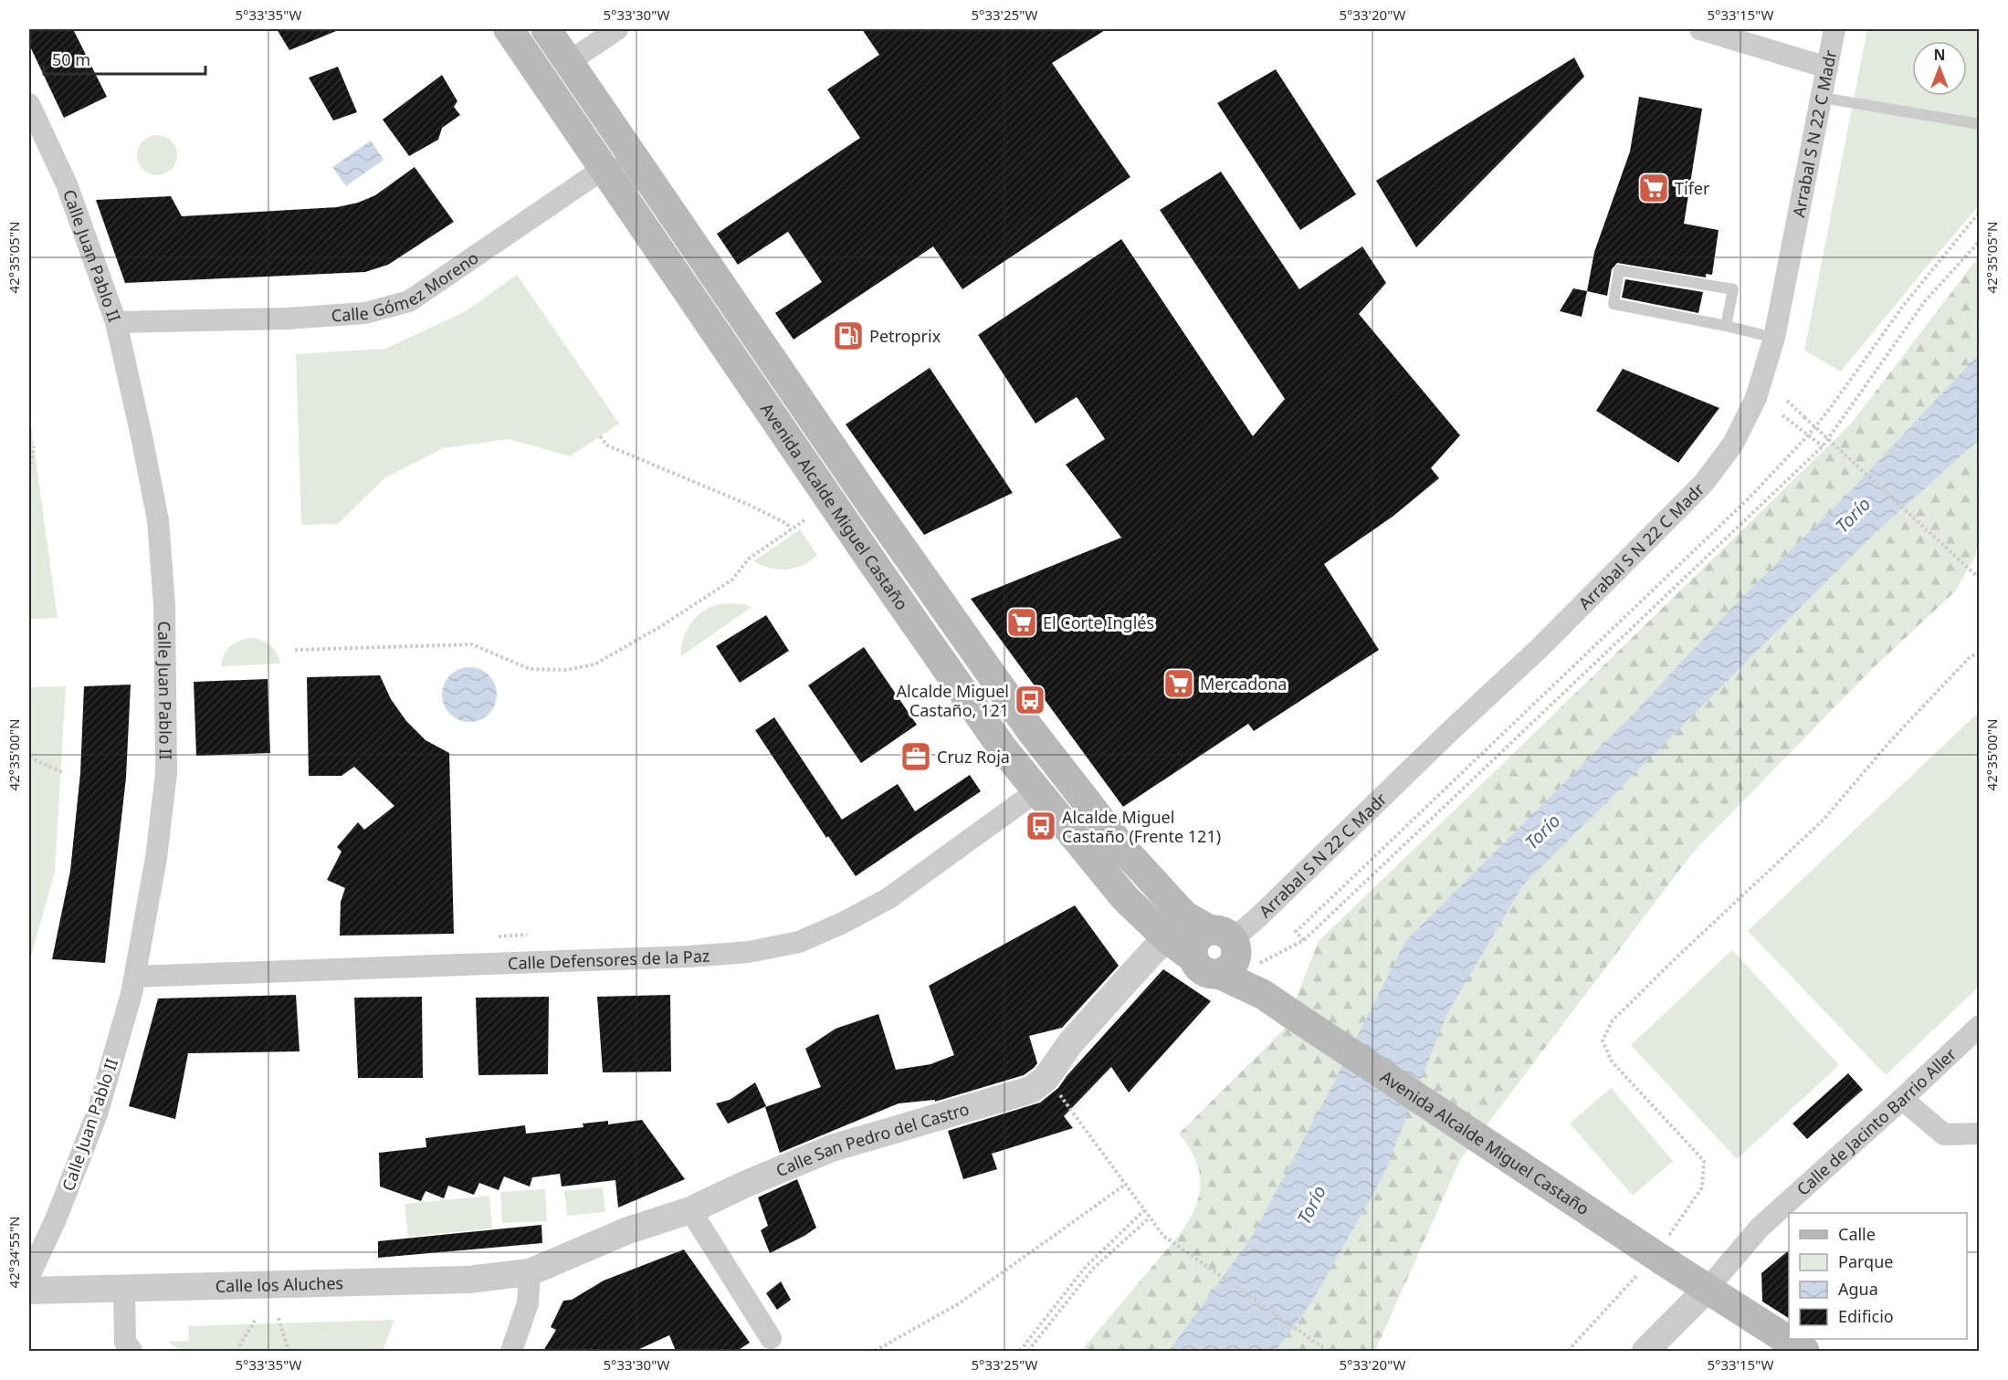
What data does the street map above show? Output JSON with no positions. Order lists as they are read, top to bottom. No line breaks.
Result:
{"streets":{"main road":["Avenida Alcalde Miguel Castaño"],"street":["Arrabal S N 22 C Madr","Calle Juan Pablo II","Calle Gómez Moreno","Calle Defensores de la Paz","Calle de Jacinto Barrio Aller","Calle San Pedro del Castro","Calle los Aluches"]},"crossings":[["Arrabal S N 22 C Madr","Avenida Alcalde Miguel Castaño"],["Calle Juan Pablo II","Calle Gómez Moreno"],["Calle Juan Pablo II","Calle Defensores de la Paz"],["Calle Gómez Moreno","Avenida Alcalde Miguel Castaño"],["Avenida Alcalde Miguel Castaño","Calle Defensores de la Paz"],["Avenida Alcalde Miguel Castaño","Calle de Jacinto Barrio Aller"],["Avenida Alcalde Miguel Castaño","Calle San Pedro del Castro"],["Calle San Pedro del Castro","Calle los Aluches"]],"water":["Torío"],"places":{"supermarket":["Tifer","El Corte Inglés","Mercadona"],"fuel station":["Petroprix"],"bus stop":["Alcalde Miguel Castaño, 121","Alcalde Miguel Castaño (Frente 121)"],"office":["Cruz Roja"]},"legend":["Calle","Parque","Agua","Edificio"],"scale_bar":"50 m","north":"top","coordinates":["5°33'35\"W","5°33'30\"W","5°33'25\"W","5°33'20\"W","5°33'15\"W","42°35'05\"N","42°35'00\"N","42°34'55\"N"]}
